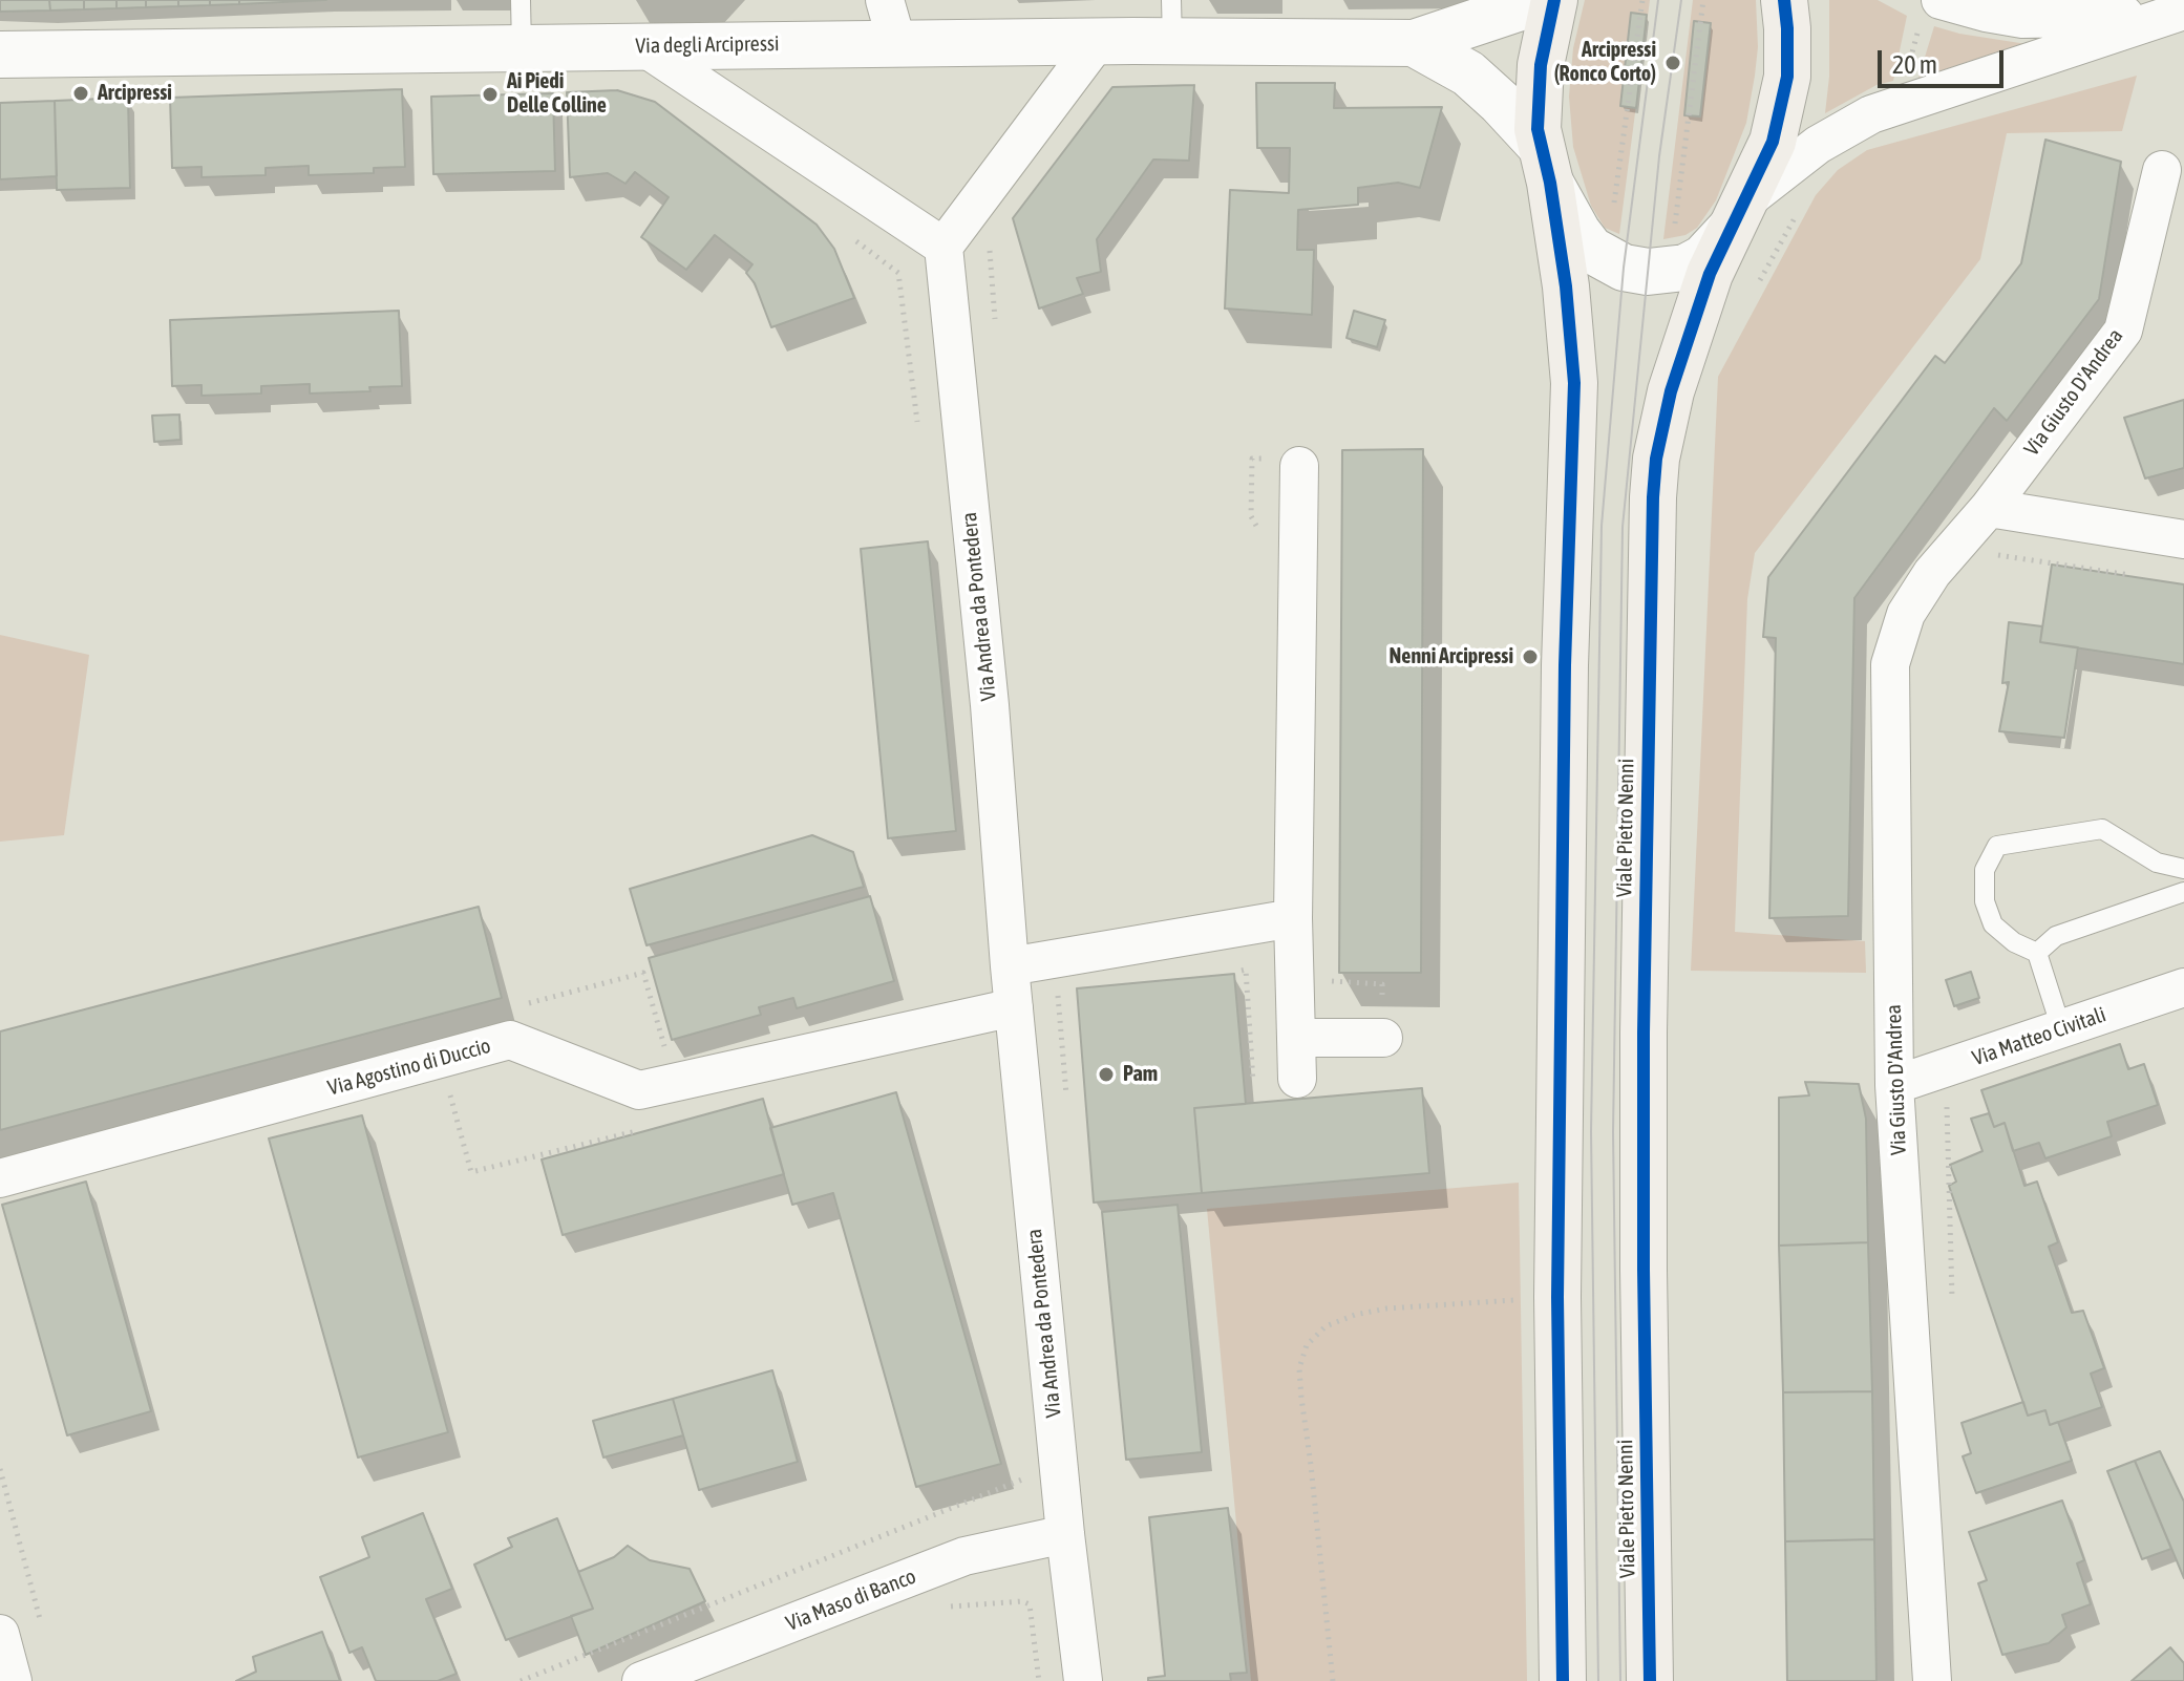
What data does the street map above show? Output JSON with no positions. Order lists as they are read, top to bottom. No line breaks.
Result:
{"streets":{"main road":["Viale Pietro Nenni"],"street":["Via degli Arcipressi","Via Giusto D'Andrea","Via Andrea da Pontedera","Via Matteo Civitali","Via Agostino di Duccio","Via Maso di Banco"]},"crossings":[["Via degli Arcipressi","Viale Pietro Nenni"],["Via Giusto D'Andrea","Via Matteo Civitali"],["Via Andrea da Pontedera","Via Agostino di Duccio"],["Via Andrea da Pontedera","Via Maso di Banco"]],"places":["Arcipressi (Ronco Corto)","Arcipressi","Ai Piedi Delle Colline","Nenni Arcipressi","Pam"],"scale_bar":"20 m"}
